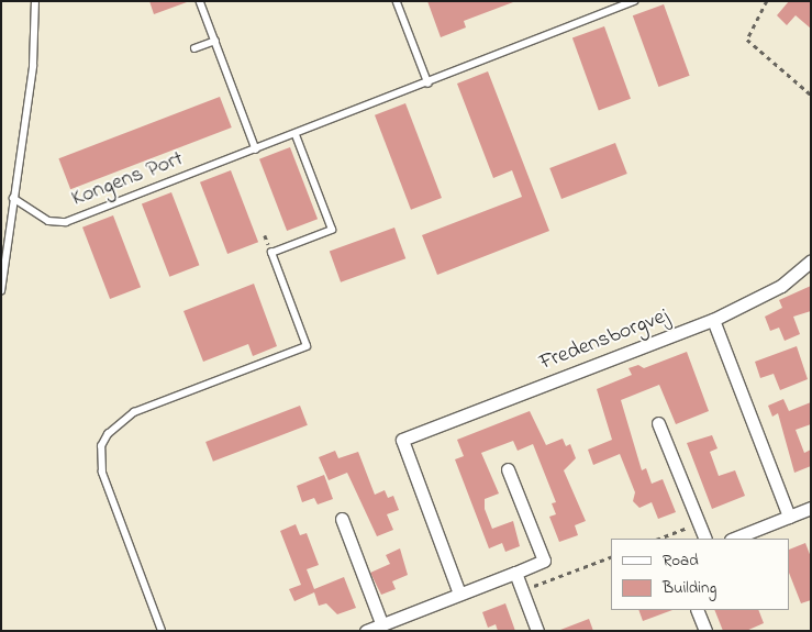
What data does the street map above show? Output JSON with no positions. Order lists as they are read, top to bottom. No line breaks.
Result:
{"streets":{"street":["Fredensborgvej"],"lane":["Kongens Port"]},"legend":["Road","Building"]}
